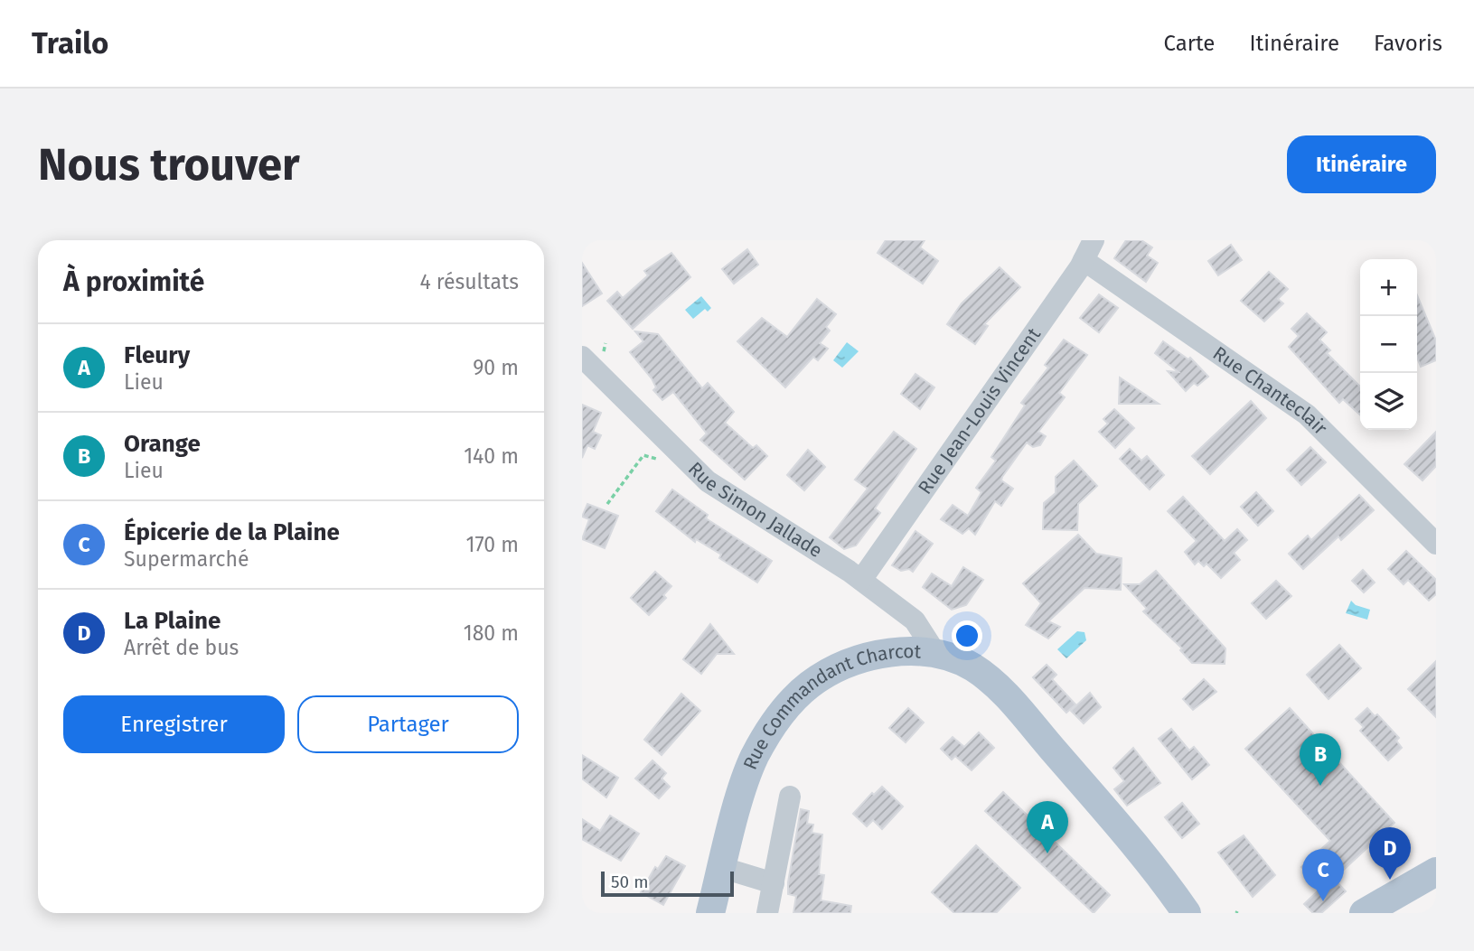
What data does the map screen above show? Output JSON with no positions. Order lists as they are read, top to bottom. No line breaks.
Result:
{"streets":{"main road":["Rue Commandant Charcot"],"street":["Rue Chanteclair","Rue Jean-Louis Vincent","Rue Simon Jallade"]},"crossings":[["Rue Chanteclair","Rue Jean-Louis Vincent"],["Rue Jean-Louis Vincent","Rue Simon Jallade"],["Rue Simon Jallade","Rue Commandant Charcot"]],"scale_bar":"50 m","page":{"header":"Trailo","nav":["Carte","Itinéraire","Favoris"],"buttons":["Itinéraire",["Enregistrer","Partager"]],"title":"Nous trouver","heading":["À proximité","4 résultats"],"map_buttons":["+","−"],"list":[{"mark":"A","name":"Fleury","note":"Lieu","value":"90 m"},{"mark":"B","name":"Orange","note":"Lieu","value":"140 m"},{"mark":"C","name":"Épicerie de la Plaine","note":"Supermarché","value":"170 m"},{"mark":"D","name":"La Plaine","note":"Arrêt de bus","value":"180 m"}],"pins":["B","A","D","C"],"scale":"50 m"}}
